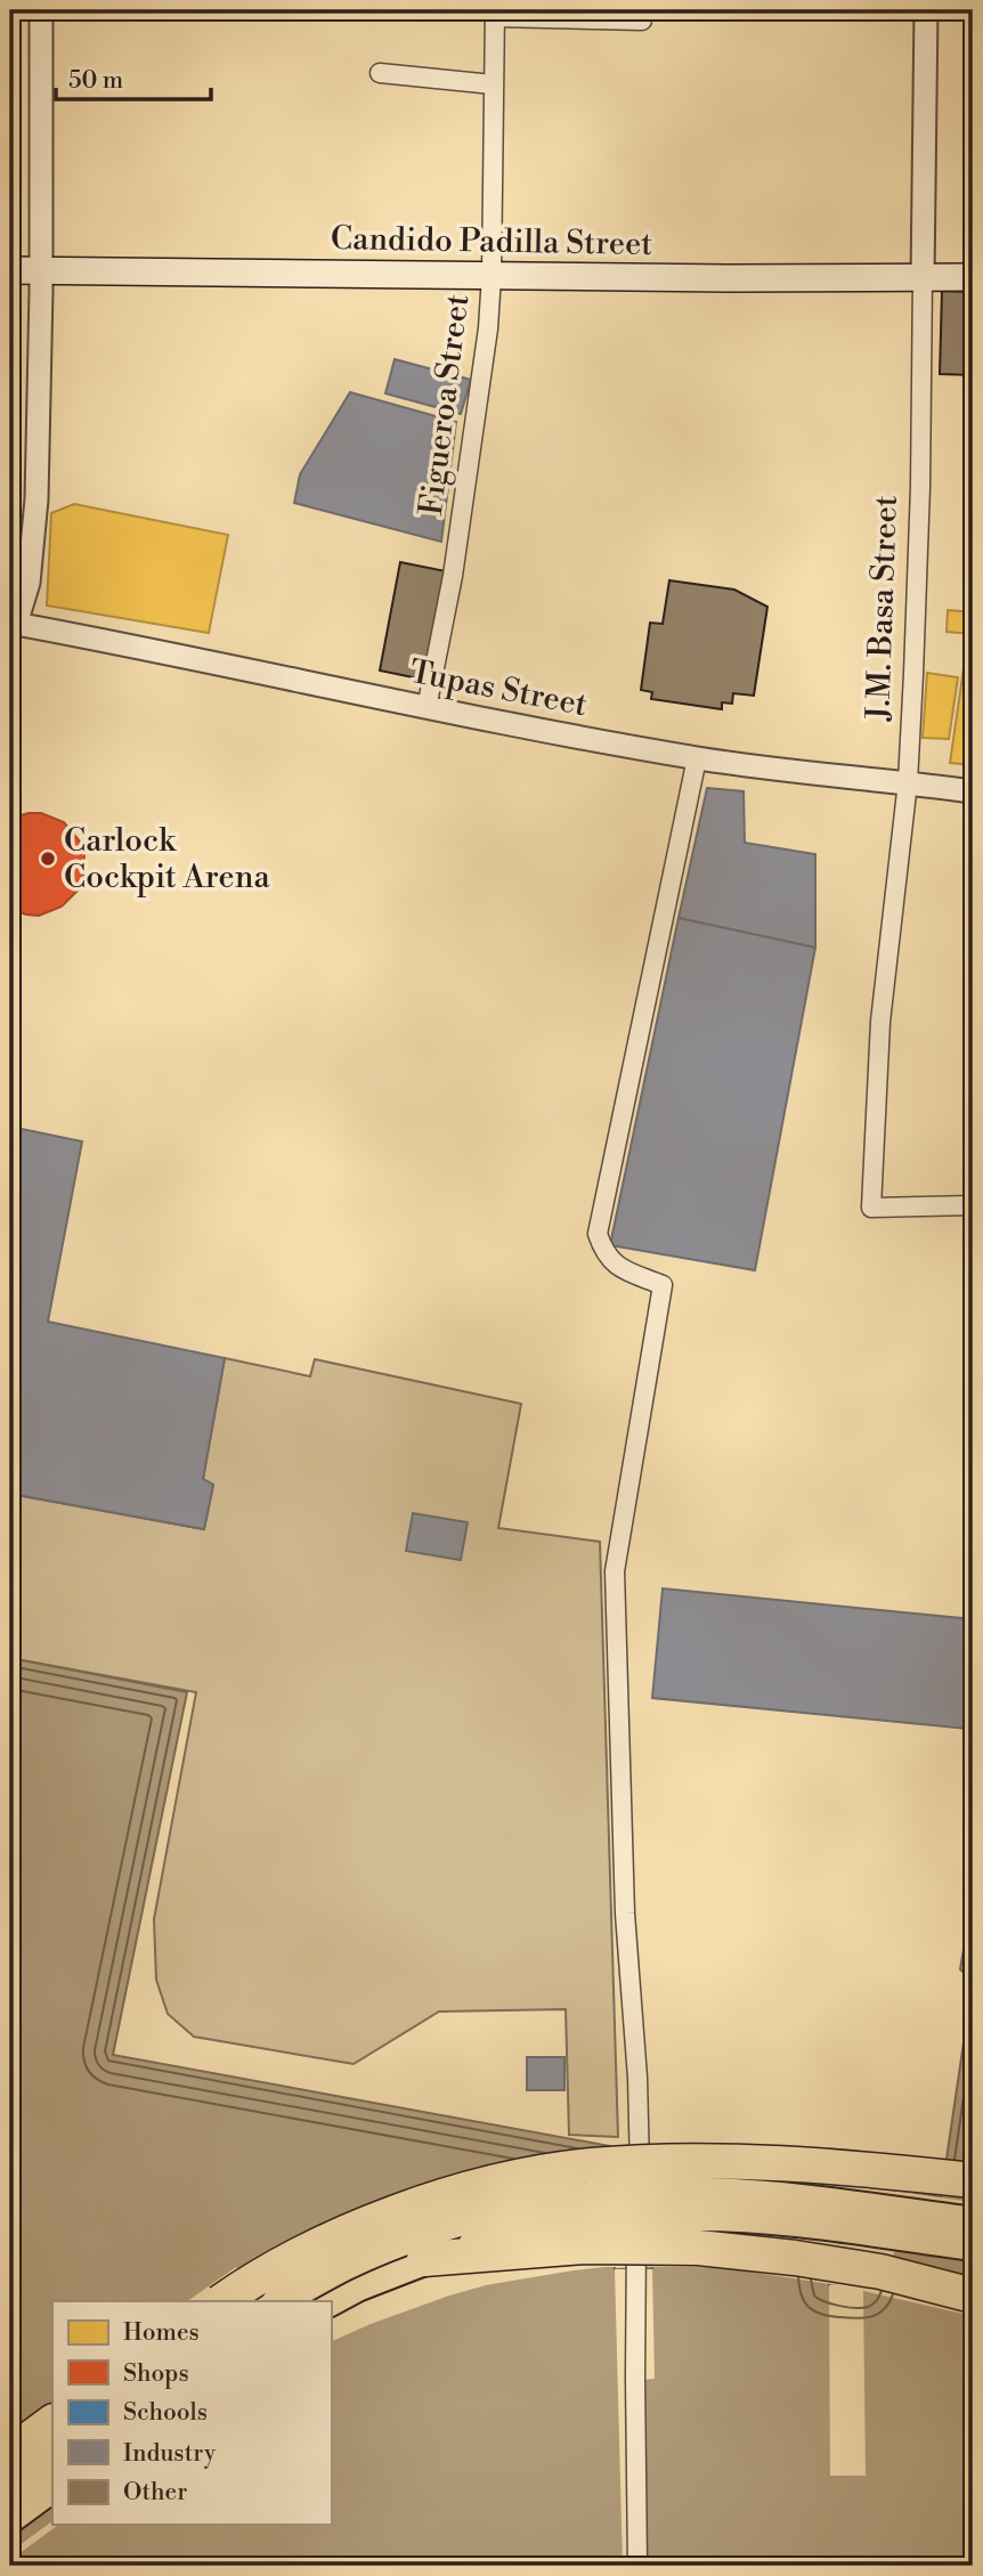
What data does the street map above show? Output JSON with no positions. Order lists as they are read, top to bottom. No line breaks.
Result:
{"streets":{"main road":["Candido Padilla Street"],"street":["Figueroa Street","J.M. Basa Street","Tupas Street"]},"crossings":[["Candido Padilla Street","Figueroa Street"],["Candido Padilla Street","J.M. Basa Street"],["Figueroa Street","Tupas Street"],["J.M. Basa Street","Tupas Street"]],"places":["Carlock Cockpit Arena"],"legend":["Homes","Shops","Schools","Industry","Other"],"scale_bar":"50 m"}
